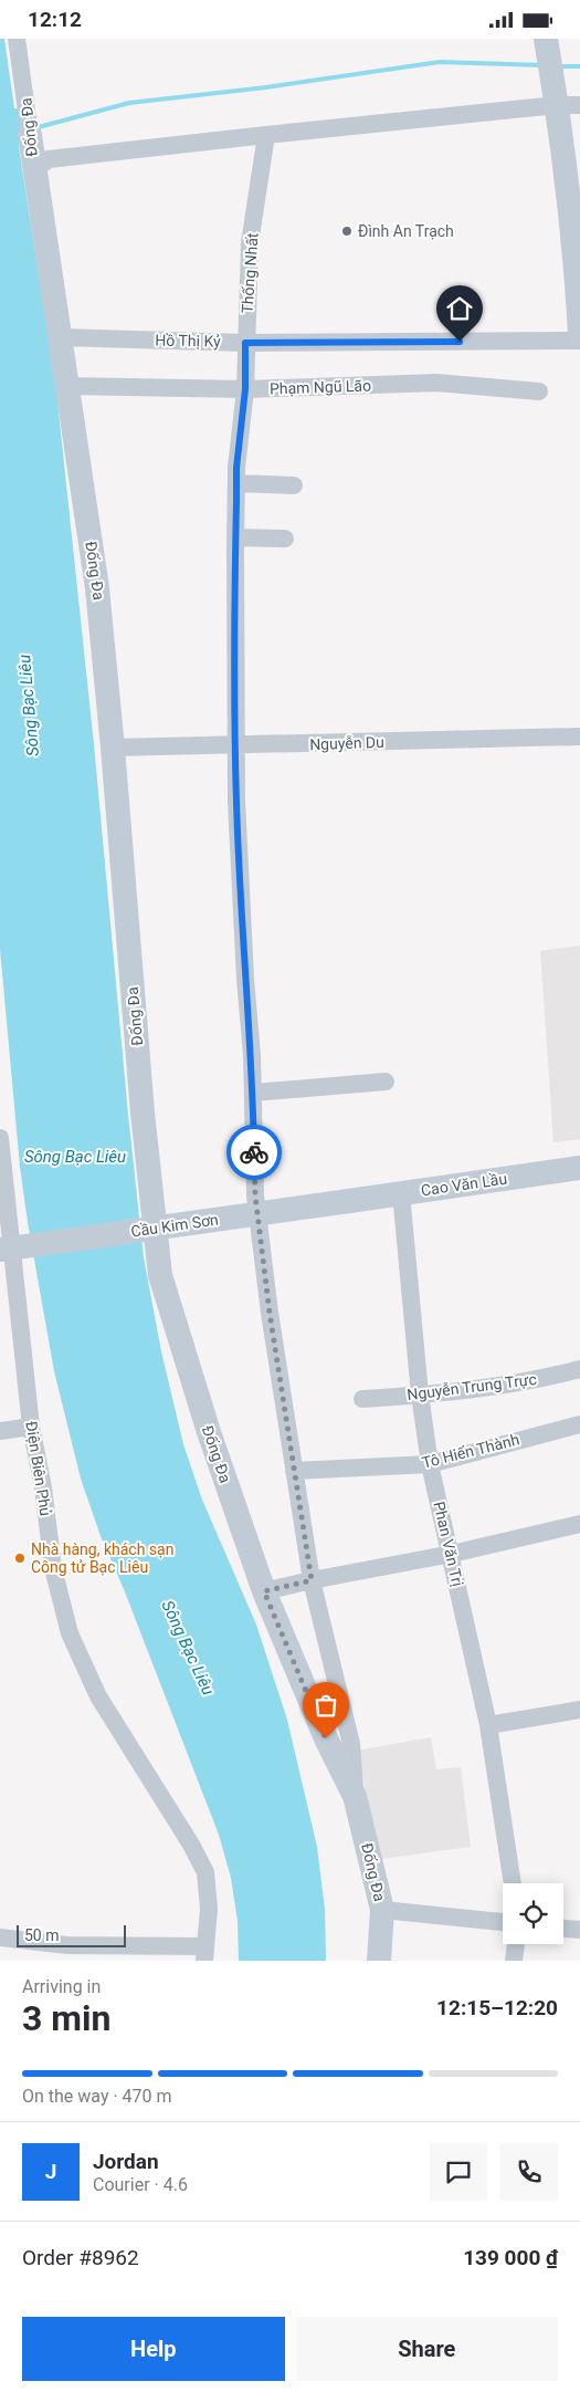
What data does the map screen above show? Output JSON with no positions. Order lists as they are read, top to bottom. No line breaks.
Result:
{"streets":{"street":["Đống Đa","Thống Nhất","Hồ Thị Kỷ","Phạm Ngũ Lão","Nguyễn Du","Cao Văn Lầu","Cầu Kim Sơn","Nguyễn Trung Trực","Tô Hiến Thành","Điện Biên Phủ","Phan Văn Trị"]},"crossings":[["Đống Đa","Thống Nhất"],["Đống Đa","Hồ Thị Kỷ"],["Đống Đa","Phạm Ngũ Lão"],["Đống Đa","Nguyễn Du"],["Thống Nhất","Hồ Thị Kỷ"],["Thống Nhất","Phạm Ngũ Lão"],["Thống Nhất","Nguyễn Du"],["Thống Nhất","Tô Hiến Thành"],["Cao Văn Lầu","Cầu Kim Sơn"],["Cao Văn Lầu","Phan Văn Trị"],["Nguyễn Trung Trực","Phan Văn Trị"],["Tô Hiến Thành","Phan Văn Trị"]],"water":["Sông Bạc Liêu"],"places":["Đình An Trạch","Nhà hàng, khách sạn Công tử Bạc Liêu"],"scale_bar":"50 m","page":{"status":"12:12","scale":"50 m","heading":["3 min","Arriving in","12:15–12:20"],"panel":["Jordan","Courier · 4.6","Order #8962","139 000 ₫"],"bar":"On the way · 470 m","round":"J","buttons":["Help","Share"]}}
